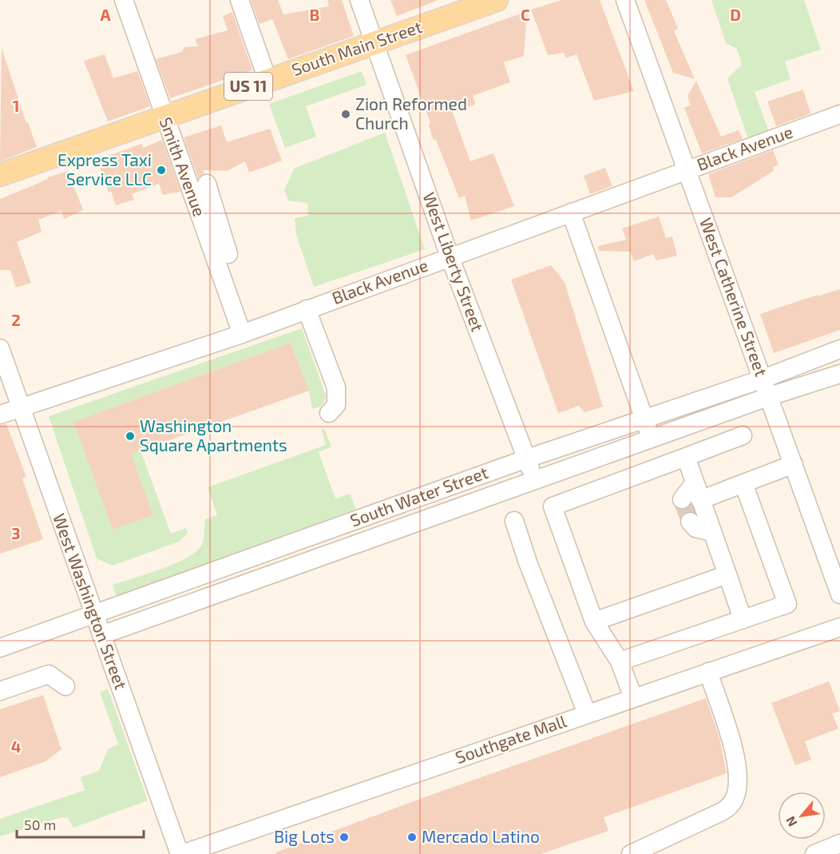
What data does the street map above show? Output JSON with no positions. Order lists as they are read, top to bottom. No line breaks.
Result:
{"streets":{"main road":["South Main Street","US 11"],"street":["Black Avenue","Smith Avenue","West Liberty Street","West Catherine Street","South Water Street","West Washington Street","Southgate Mall"]},"crossings":[["South Main Street","Smith Avenue"],["South Main Street","West Liberty Street"],["Black Avenue","Smith Avenue"],["Black Avenue","West Liberty Street"],["Black Avenue","West Catherine Street"],["Black Avenue","West Washington Street"],["West Liberty Street","South Water Street"],["West Catherine Street","South Water Street"],["South Water Street","West Washington Street"],["West Washington Street","Southgate Mall"]],"places":["Zion Reformed Church","Express Taxi Service LLC","Washington Square Apartments","Big Lots","Mercado Latino"],"scale_bar":"50 m","north":"bottom left","grid":{"columns":["A","B","C","D"],"rows":["1","2","3","4"]}}
